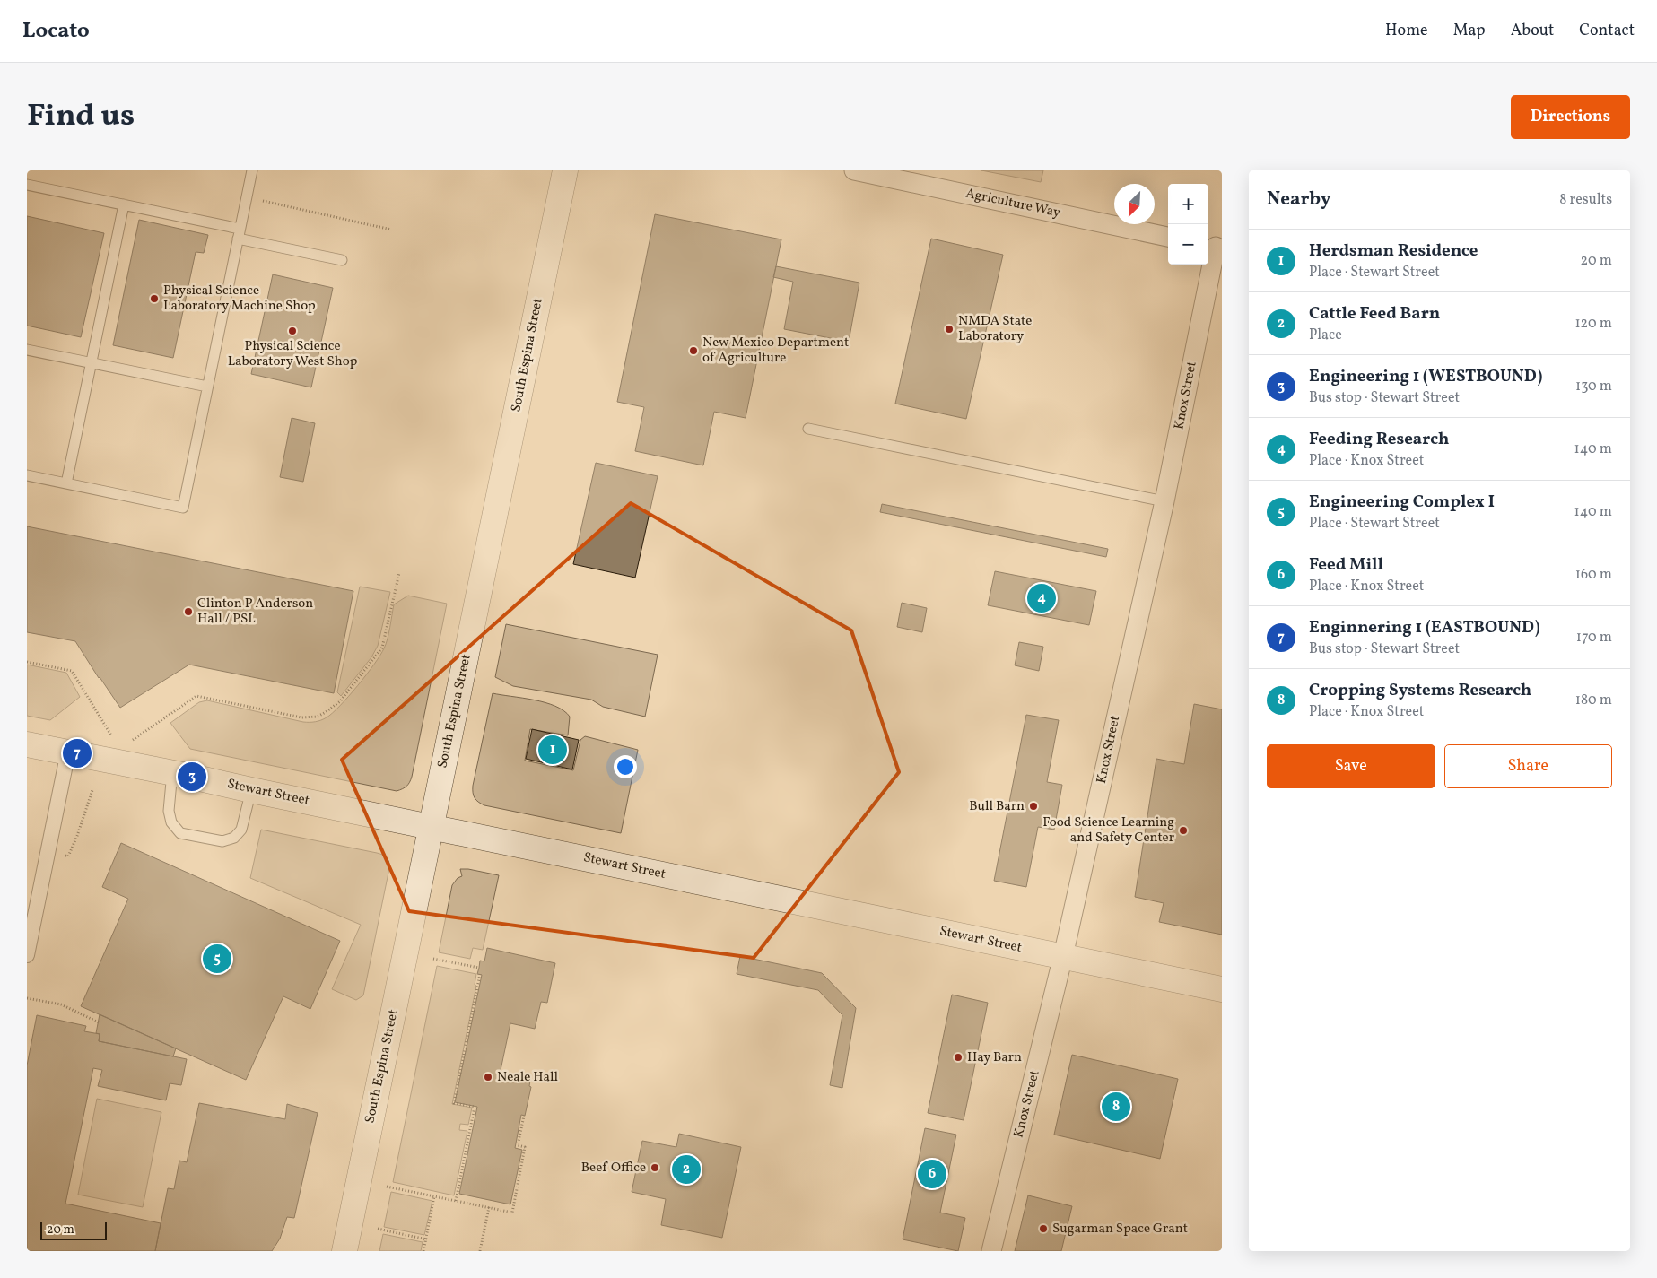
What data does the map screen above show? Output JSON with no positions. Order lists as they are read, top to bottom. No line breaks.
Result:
{"streets":{"street":["Agriculture Way","South Espina Street","Knox Street","Stewart Street"]},"crossings":[["South Espina Street","Stewart Street"],["Knox Street","Stewart Street"]],"places":["Physical Science Laboratory Machine Shop","NMDA State Laboratory","Physical Science Laboratory West Shop","New Mexico Department of Agriculture","Clinton P Anderson Hall / PSL","Bull Barn","Food Science Learning and Safety Center","Hay Barn","Neale Hall","Beef Office","Sugarman Space Grant"],"scale_bar":"20 m","north":"bottom left","page":{"header":"Locato","nav":["Home","Map","About","Contact"],"title":"Find us","buttons":["Directions",["Save","Share"]],"heading":["Nearby","8 results"],"map_buttons":["+","−"],"list":[{"mark":"1","name":"Herdsman Residence","note":"Place · Stewart Street","value":"20 m"},{"mark":"2","name":"Cattle Feed Barn","note":"Place","value":"120 m"},{"mark":"3","name":"Engineering 1 (WESTBOUND)","note":"Bus stop · Stewart Street","value":"130 m"},{"mark":"4","name":"Feeding Research","note":"Place · Knox Street","value":"140 m"},{"mark":"5","name":"Engineering Complex I","note":"Place · Stewart Street","value":"140 m"},{"mark":"6","name":"Feed Mill","note":"Place · Knox Street","value":"160 m"},{"mark":"7","name":"Enginnering 1 (EASTBOUND)","note":"Bus stop · Stewart Street","value":"170 m"},{"mark":"8","name":"Cropping Systems Research","note":"Place · Knox Street","value":"180 m"}],"pins":["4","1","7","3","5","8","2","6"],"scale":"20 m"}}
